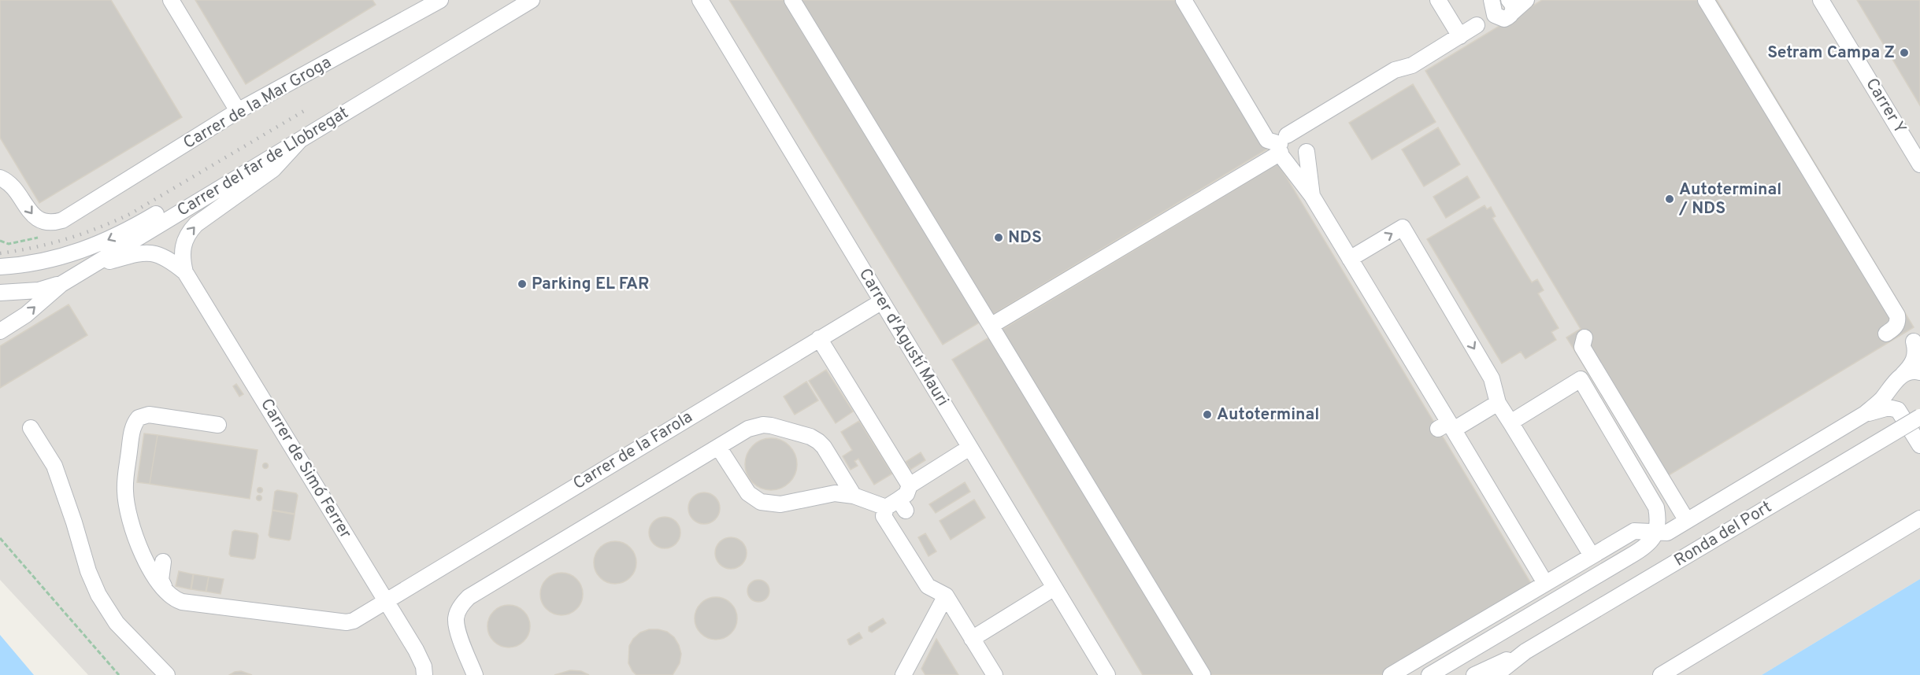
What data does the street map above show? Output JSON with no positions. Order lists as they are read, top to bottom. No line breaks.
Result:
{"streets":{"street":["Carrer de la Mar Groga","Carrer Y","Carrer del far de Llobregat","Carrer d'Agustí Mauri","Carrer de la Farola","Carrer de Simó Ferrer","Ronda del Port"]},"crossings":[["Carrer d'Agustí Mauri","Carrer de la Farola"],["Carrer de la Farola","Carrer de Simó Ferrer"]],"places":["Setram Campa Z","Autoterminal / NDS","NDS","Parking EL FAR","Autoterminal"]}
